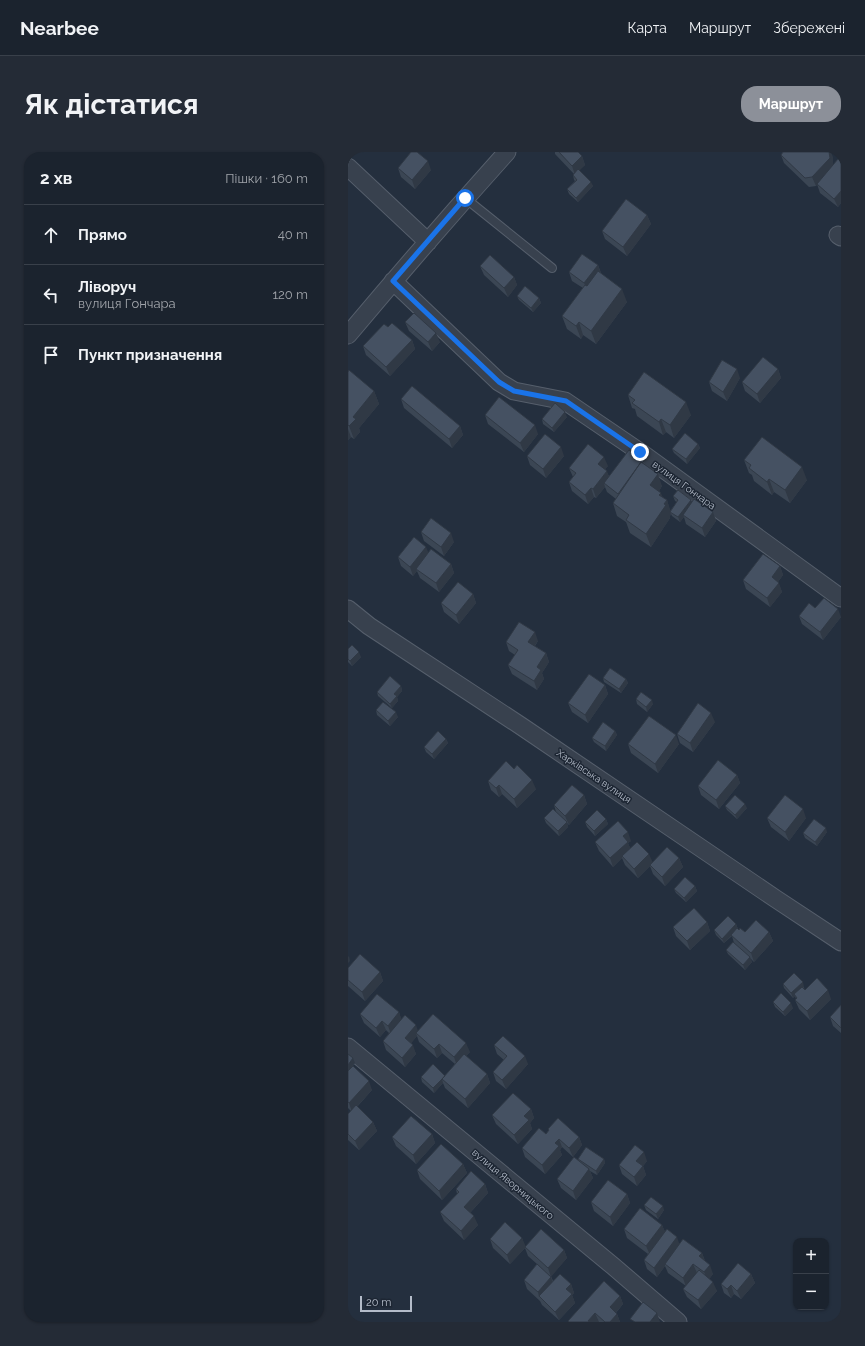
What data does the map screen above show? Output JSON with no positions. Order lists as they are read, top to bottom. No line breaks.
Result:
{"streets":{"street":["вулиця Гончара","Харківська вулиця","вулиця Яворницького"]},"scale_bar":"20 m","page":{"header":"Nearbee","nav":["Карта","Маршрут","Збережені"],"buttons":"Маршрут","title":"Як дістатися","heading":["2 хв","Пішки · 160 m"],"list":[["Прямо","40 m"],["Ліворуч","вулиця Гончара","120 m"],"Пункт призначення"],"map_buttons":["+","−"],"scale":"20 m"}}
